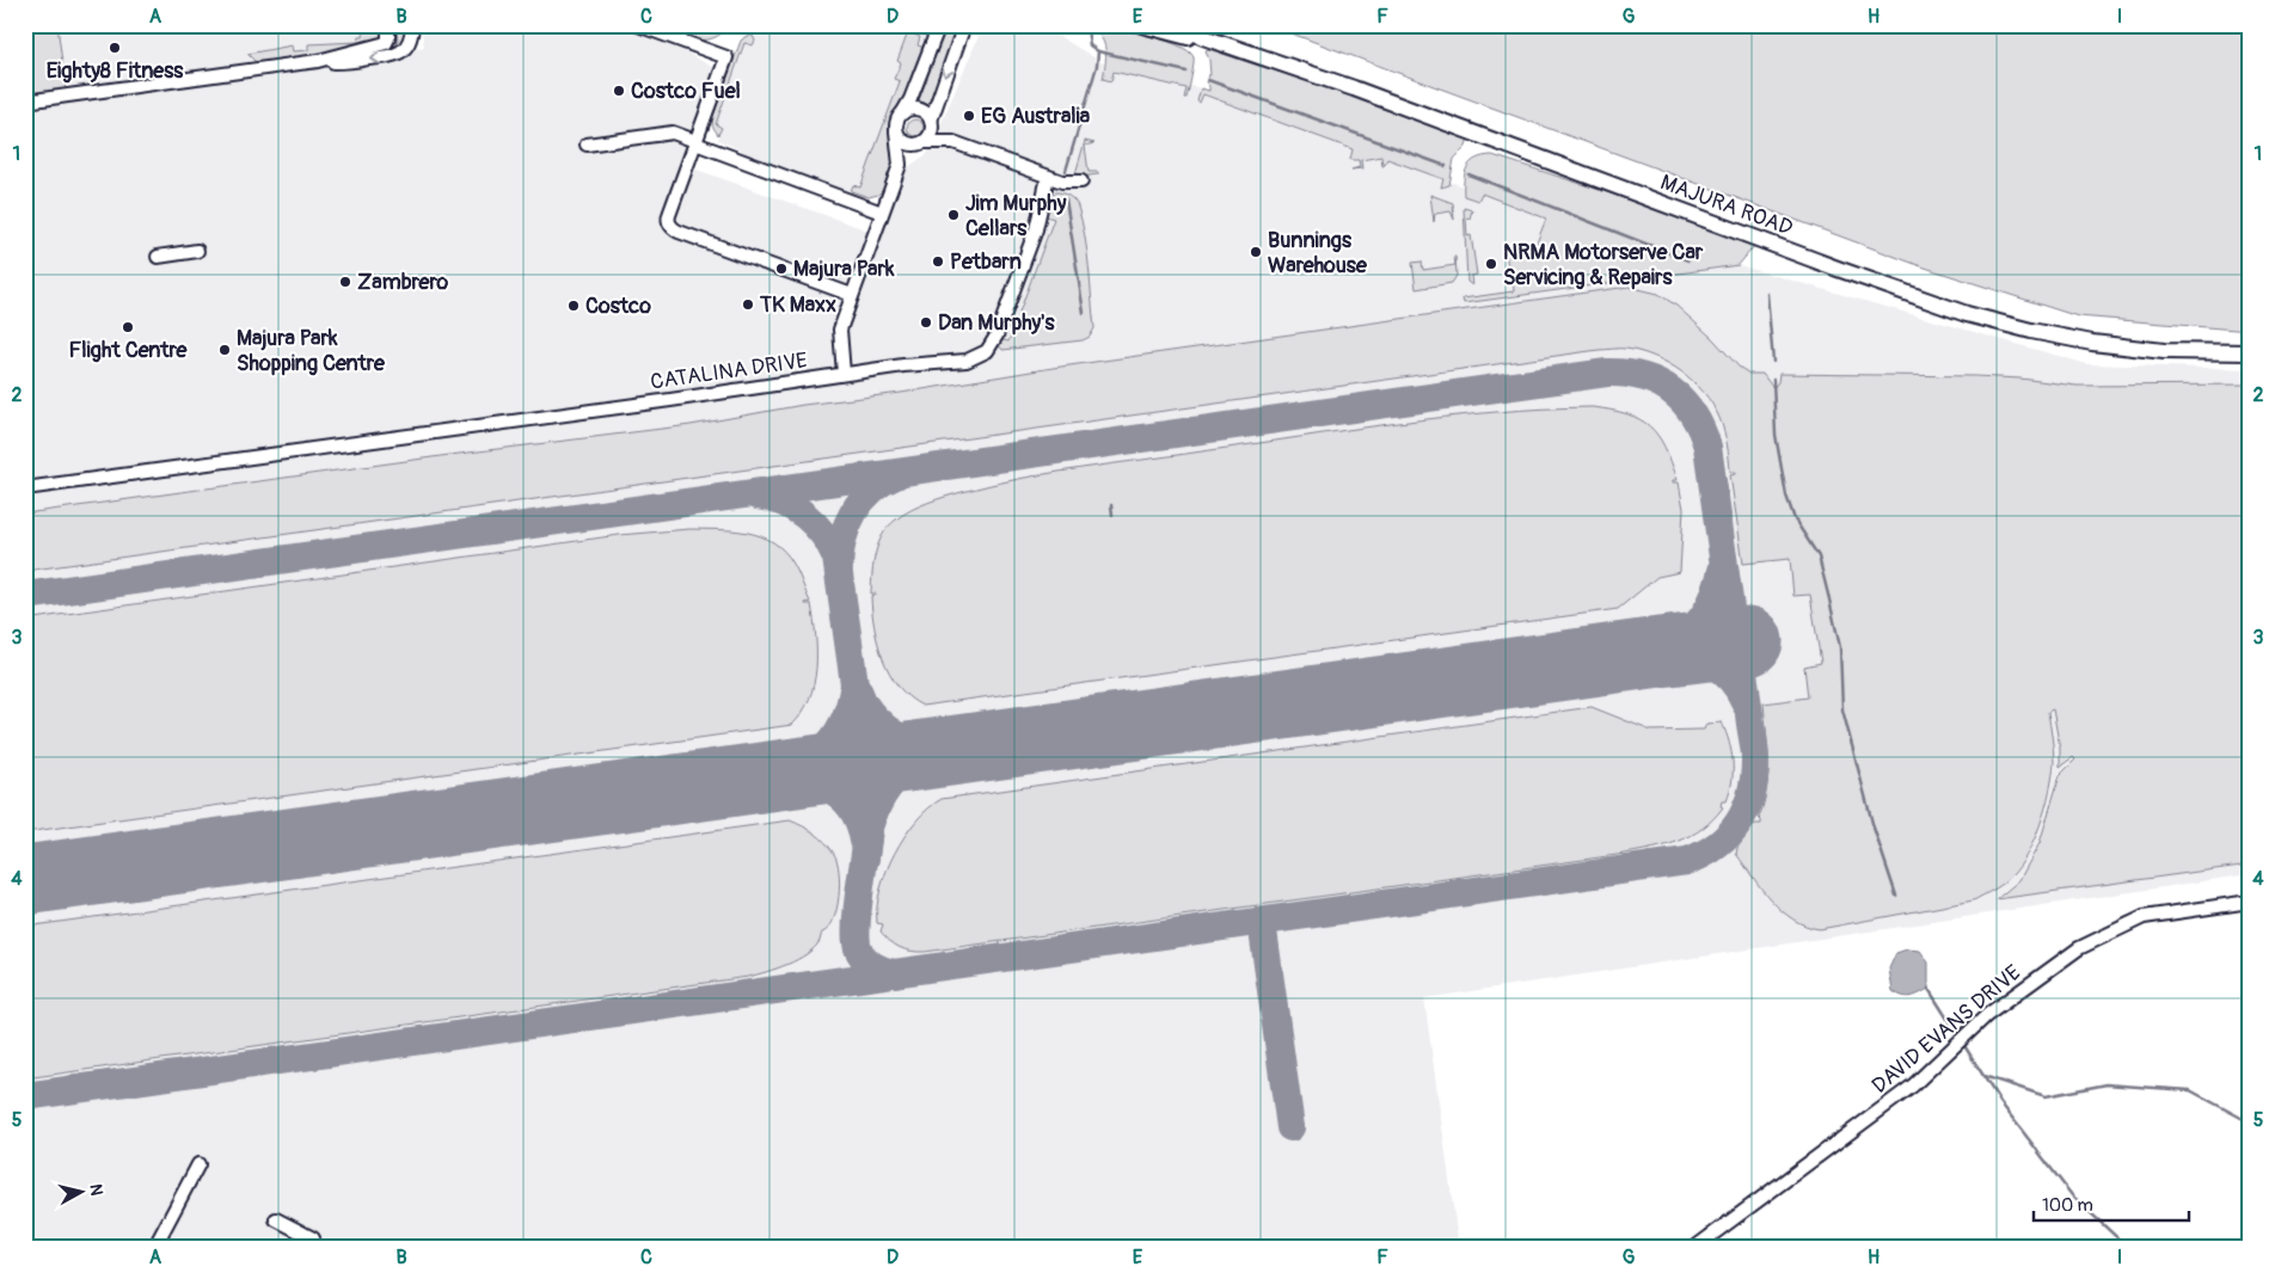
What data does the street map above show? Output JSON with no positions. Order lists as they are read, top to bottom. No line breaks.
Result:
{"streets":{"main road":["MAJURA ROAD"],"street":["CATALINA DRIVE","DAVID EVANS DRIVE"]},"places":["Eighty8 Fitness","Costco Fuel","EG Australia","Jim Murphy Cellars","Bunnings Warehouse","Petbarn","NRMA Motorserve Car Servicing & Repairs","Majura Park","Zambrero","TK Maxx","Costco","Dan Murphy's","Flight Centre","Majura Park Shopping Centre"],"scale_bar":"100 m","north":"right","grid":{"columns":["A","B","C","D","E","F","G","H","I"],"rows":["1","2","3","4","5"]}}
